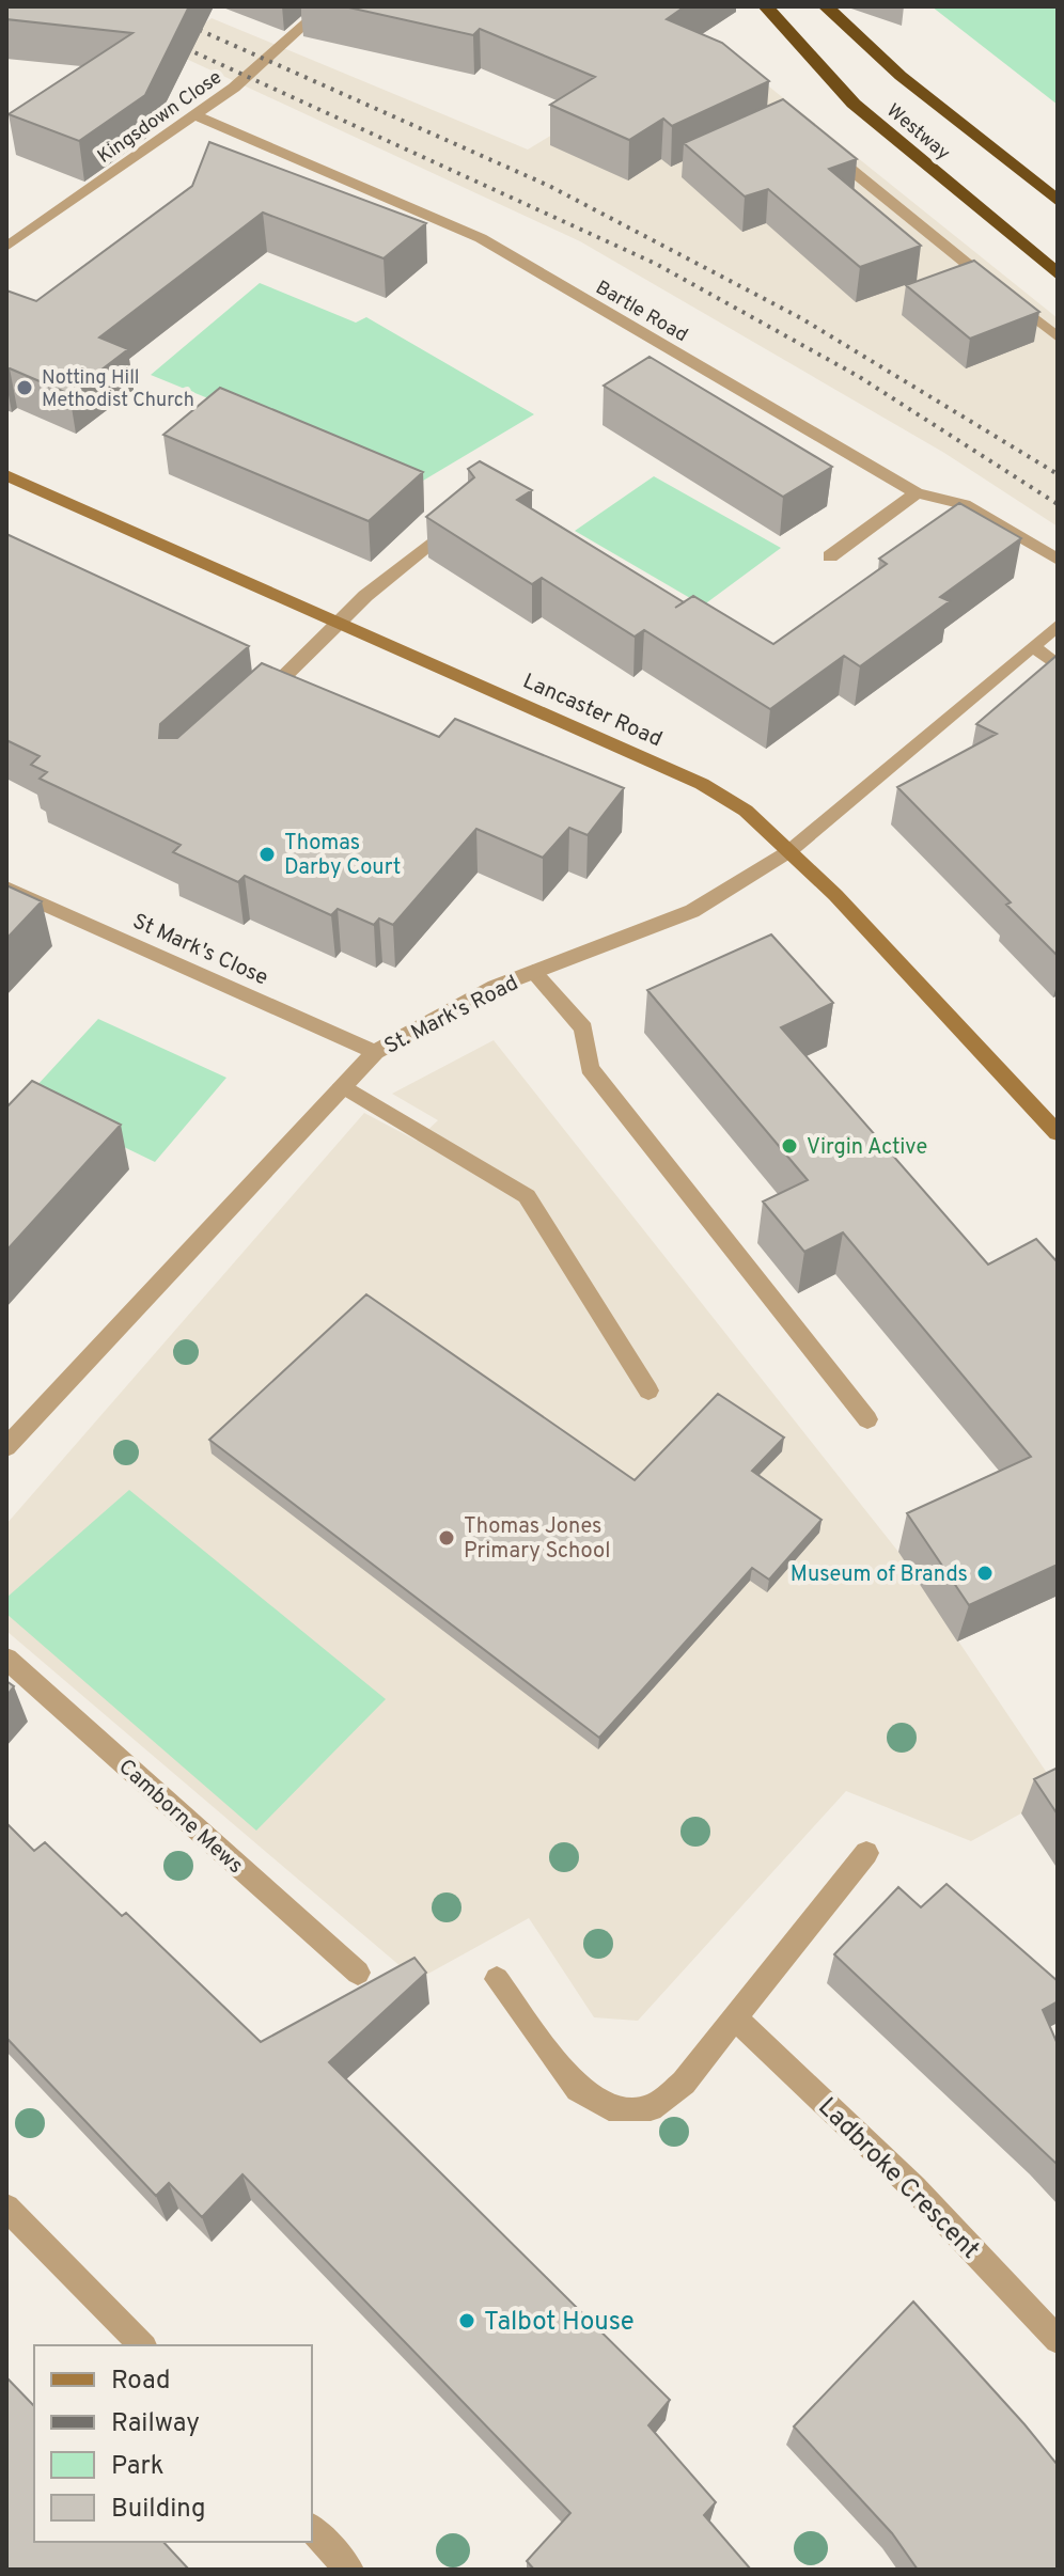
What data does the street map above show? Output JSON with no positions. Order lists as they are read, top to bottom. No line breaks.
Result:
{"streets":{"highway":["Westway"],"street":["Kingsdown Close","Bartle Road","Lancaster Road","St Mark's Close","St. Mark's Road","Camborne Mews","Ladbroke Crescent"]},"crossings":[["Kingsdown Close","Bartle Road"],["Lancaster Road","St. Mark's Road"],["St Mark's Close","St. Mark's Road"]],"places":["Notting Hill Methodist Church","Thomas Darby Court","Virgin Active","Thomas Jones Primary School","Museum of Brands","Talbot House"],"legend":["Road","Railway","Park","Building"]}
